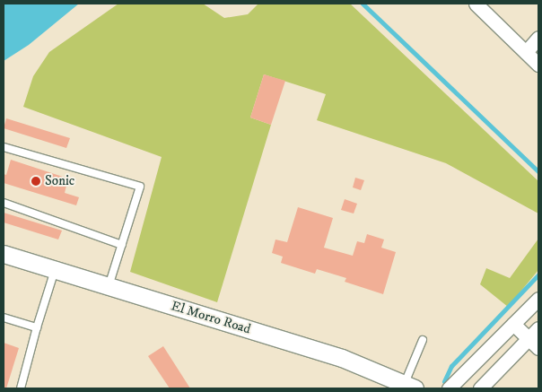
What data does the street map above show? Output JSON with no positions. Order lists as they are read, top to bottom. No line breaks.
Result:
{"streets":{"street":["El Morro Road"]},"places":["Sonic"]}
